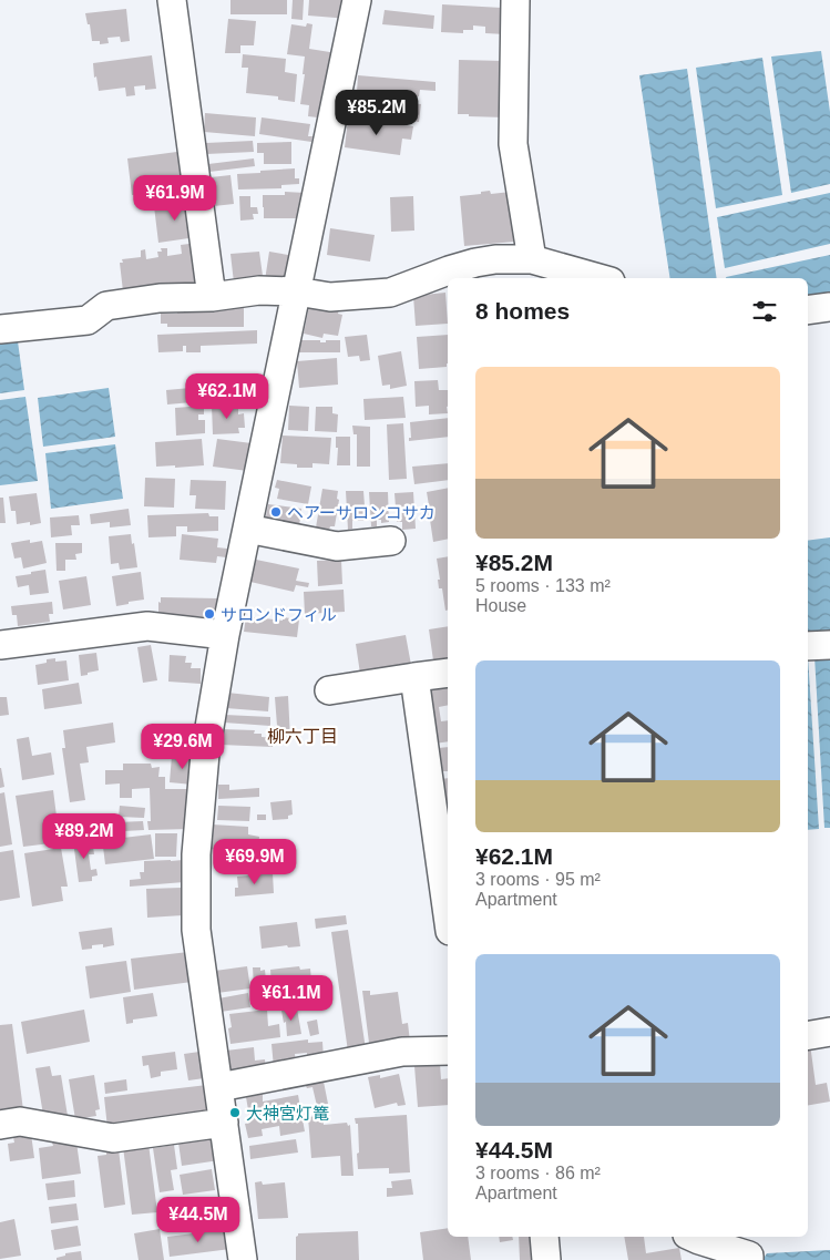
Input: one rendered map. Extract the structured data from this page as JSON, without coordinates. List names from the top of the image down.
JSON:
{
  "districts": ["柳六丁目"],
  "places": ["ヘアーサロンコサカ", "サロンドフィル", "大神宮灯篭"],
  "page": {
    "price": [
      "¥85.2M",
      "¥61.9M",
      "¥62.1M",
      "¥29.6M",
      "¥89.2M",
      "¥69.9M",
      "¥61.1M",
      "¥44.5M"
    ],
    "heading": "8 homes",
    "list": [
      {
        "name": "¥85.2M",
        "note": "5 rooms · 133 m² · House"
      },
      {
        "name": "¥62.1M",
        "note": "3 rooms · 95 m² · Apartment"
      },
      {
        "name": "¥44.5M",
        "note": "3 rooms · 86 m² · Apartment"
      }
    ]
  }
}
